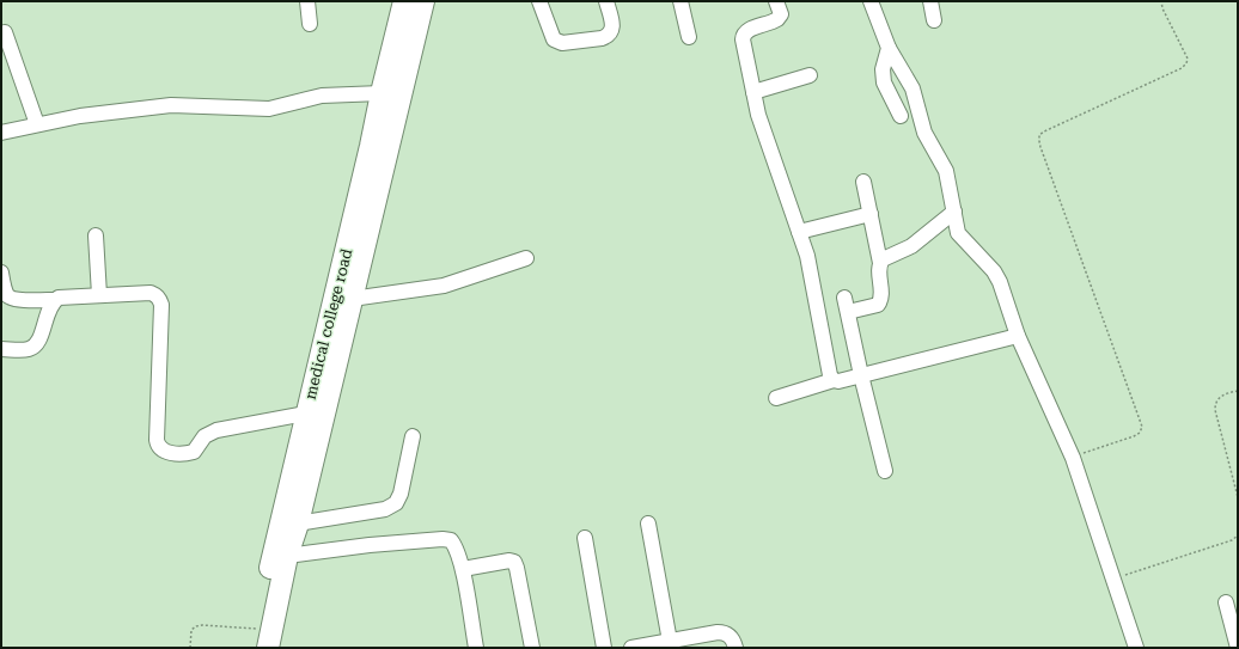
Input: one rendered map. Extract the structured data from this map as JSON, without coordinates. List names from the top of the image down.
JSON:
{
  "streets": {
    "highway": ["medical college road"]
  }
}
